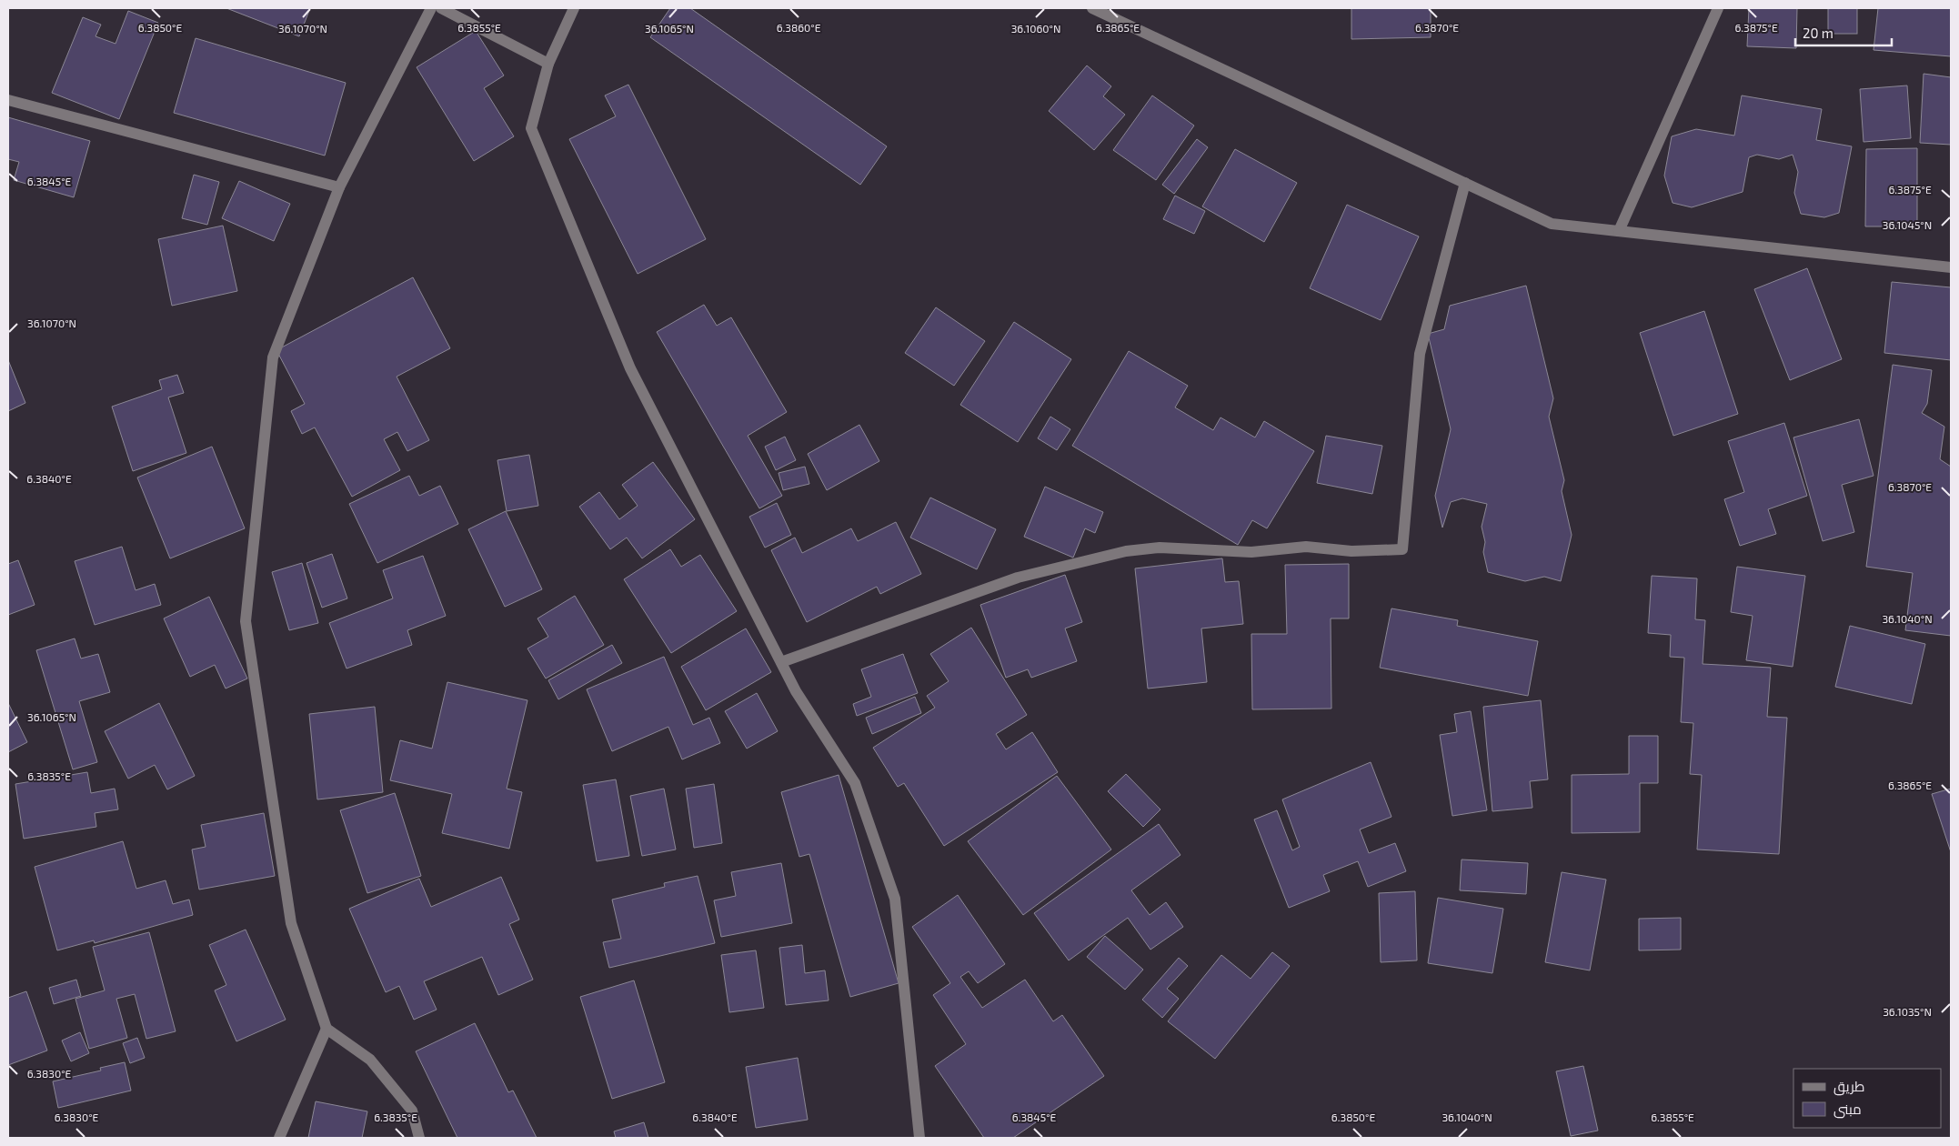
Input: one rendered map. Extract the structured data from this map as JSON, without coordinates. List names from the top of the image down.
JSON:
{
  "legend": ["طريق", "مبنى"],
  "scale_bar": "20 m",
  "coordinates": [
    "6.3850°E",
    "6.3855°E",
    "6.3860°E",
    "6.3865°E",
    "6.3870°E",
    "6.3875°E",
    "36.1070°N",
    "36.1065°N",
    "36.1060°N",
    "6.3845°E",
    "36.1045°N",
    "6.3840°E",
    "36.1040°N",
    "6.3835°E",
    "36.1035°N",
    "6.3830°E"
  ]
}
